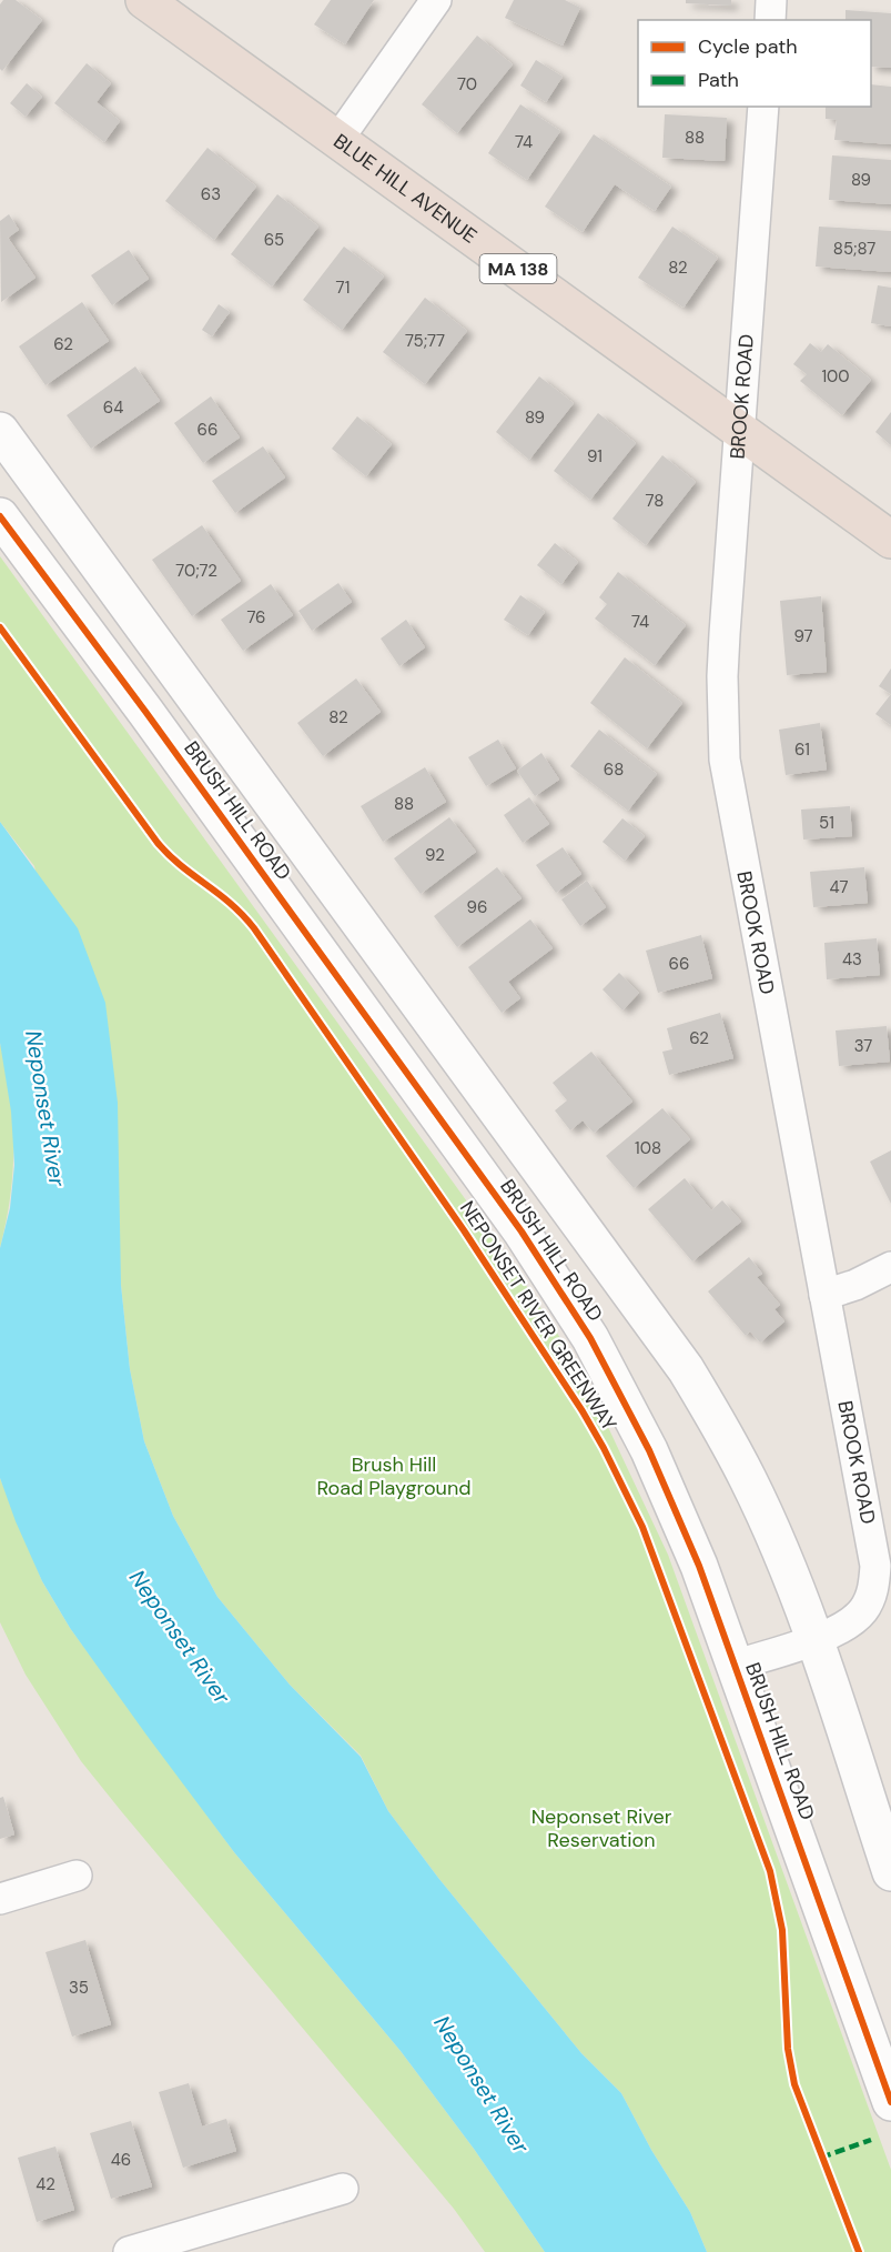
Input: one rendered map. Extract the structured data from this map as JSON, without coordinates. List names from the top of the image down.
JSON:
{
  "streets": {
    "highway": ["BLUE HILL AVENUE", "MA 138"],
    "main road": ["BRUSH HILL ROAD"],
    "street": ["BROOK ROAD"],
    "cycle path": ["NEPONSET RIVER GREENWAY"]
  },
  "crossings": [
    ["BLUE HILL AVENUE", "BROOK ROAD"],
    ["BROOK ROAD", "BRUSH HILL ROAD"]
  ],
  "water": ["Neponset River"],
  "parks": ["Brush Hill Road Playground", "Neponset River Reservation"],
  "house_numbers": [
    "70",
    "88",
    "74",
    "89",
    "63",
    "65",
    "85;87",
    "82",
    "71",
    "75;77",
    "62",
    "100",
    "64",
    "89",
    "66",
    "91",
    "78",
    "70;72",
    "76",
    "74",
    "97",
    "82",
    "61",
    "68",
    "88",
    "51",
    "92",
    "47",
    "96",
    "43",
    "66",
    "62",
    "37",
    "108",
    "35",
    "46",
    "42"
  ],
  "legend": ["Cycle path", "Path"]
}
